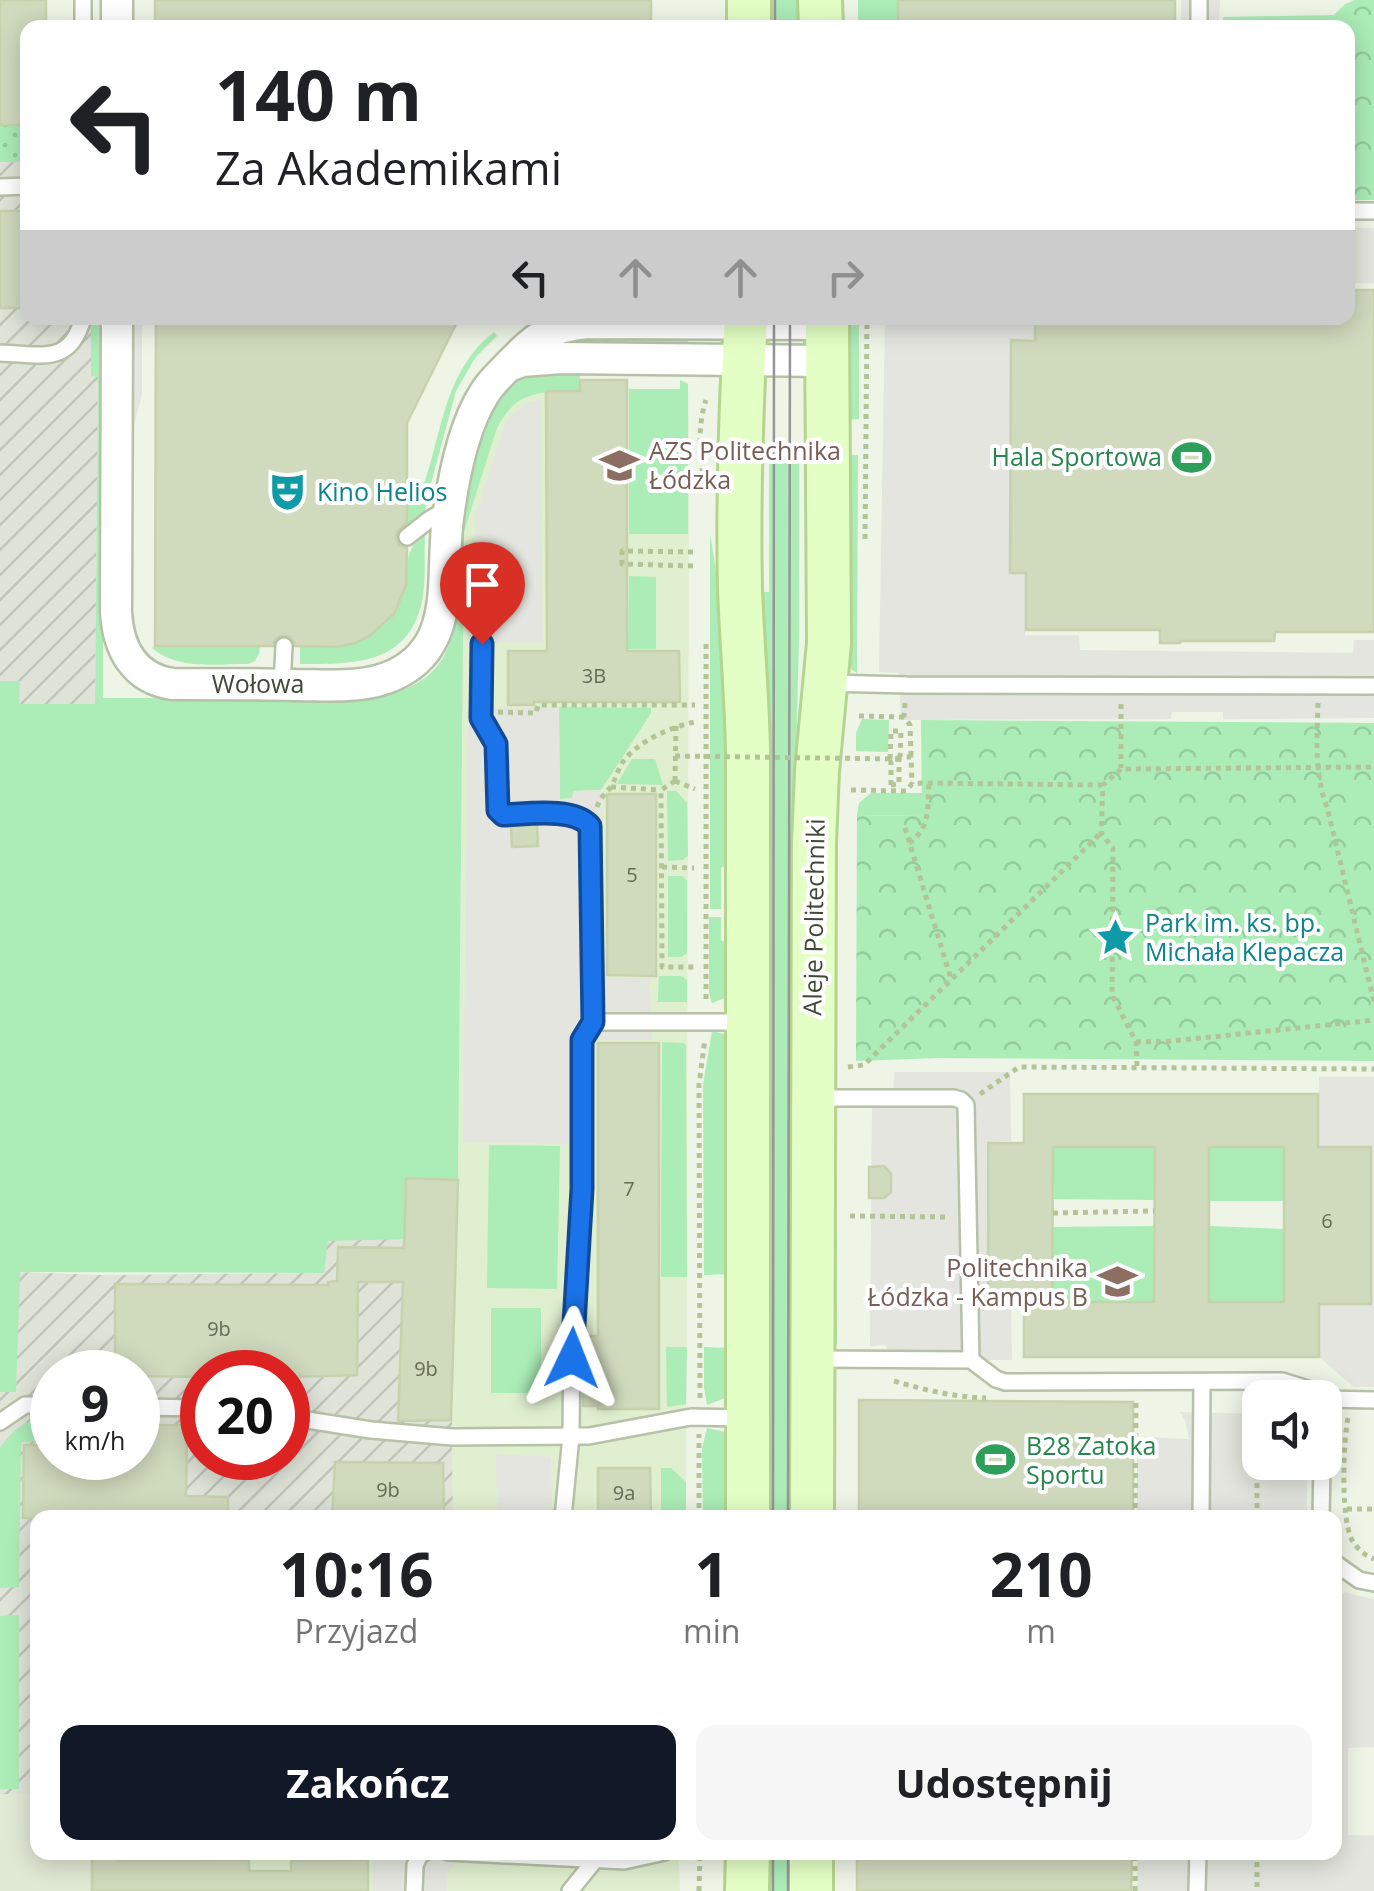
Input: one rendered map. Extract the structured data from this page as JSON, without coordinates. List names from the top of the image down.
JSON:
{
  "streets": {
    "main road": ["Aleje Politechniki"],
    "street": ["Wołowa"]
  },
  "crossings": [
    ["Wołowa", "Aleje Politechniki"]
  ],
  "places": {
    "sports": ["Hala Sportowa", "B28 Zatoka Sportu"],
    "school or university": ["AZS Politechnika Łódzka", "Politechnika Łódzka - Kampus B"],
    "theatre": ["Kino Helios"],
    "place": ["Park im. ks. bp. Michała Klepacza"]
  },
  "house_numbers": [
    "3B",
    "5",
    "7",
    "6",
    "9b",
    "9b",
    "9b",
    "9a"
  ],
  "page": {
    "turn": ["140 m", "Za Akademikami"],
    "speed": "9 km/h",
    "limit": "20",
    "eta": [
      "10:16",
      "Przyjazd",
      "1",
      "min",
      "210",
      "m"
    ],
    "buttons": ["Zakończ", "Udostępnij"]
  }
}
